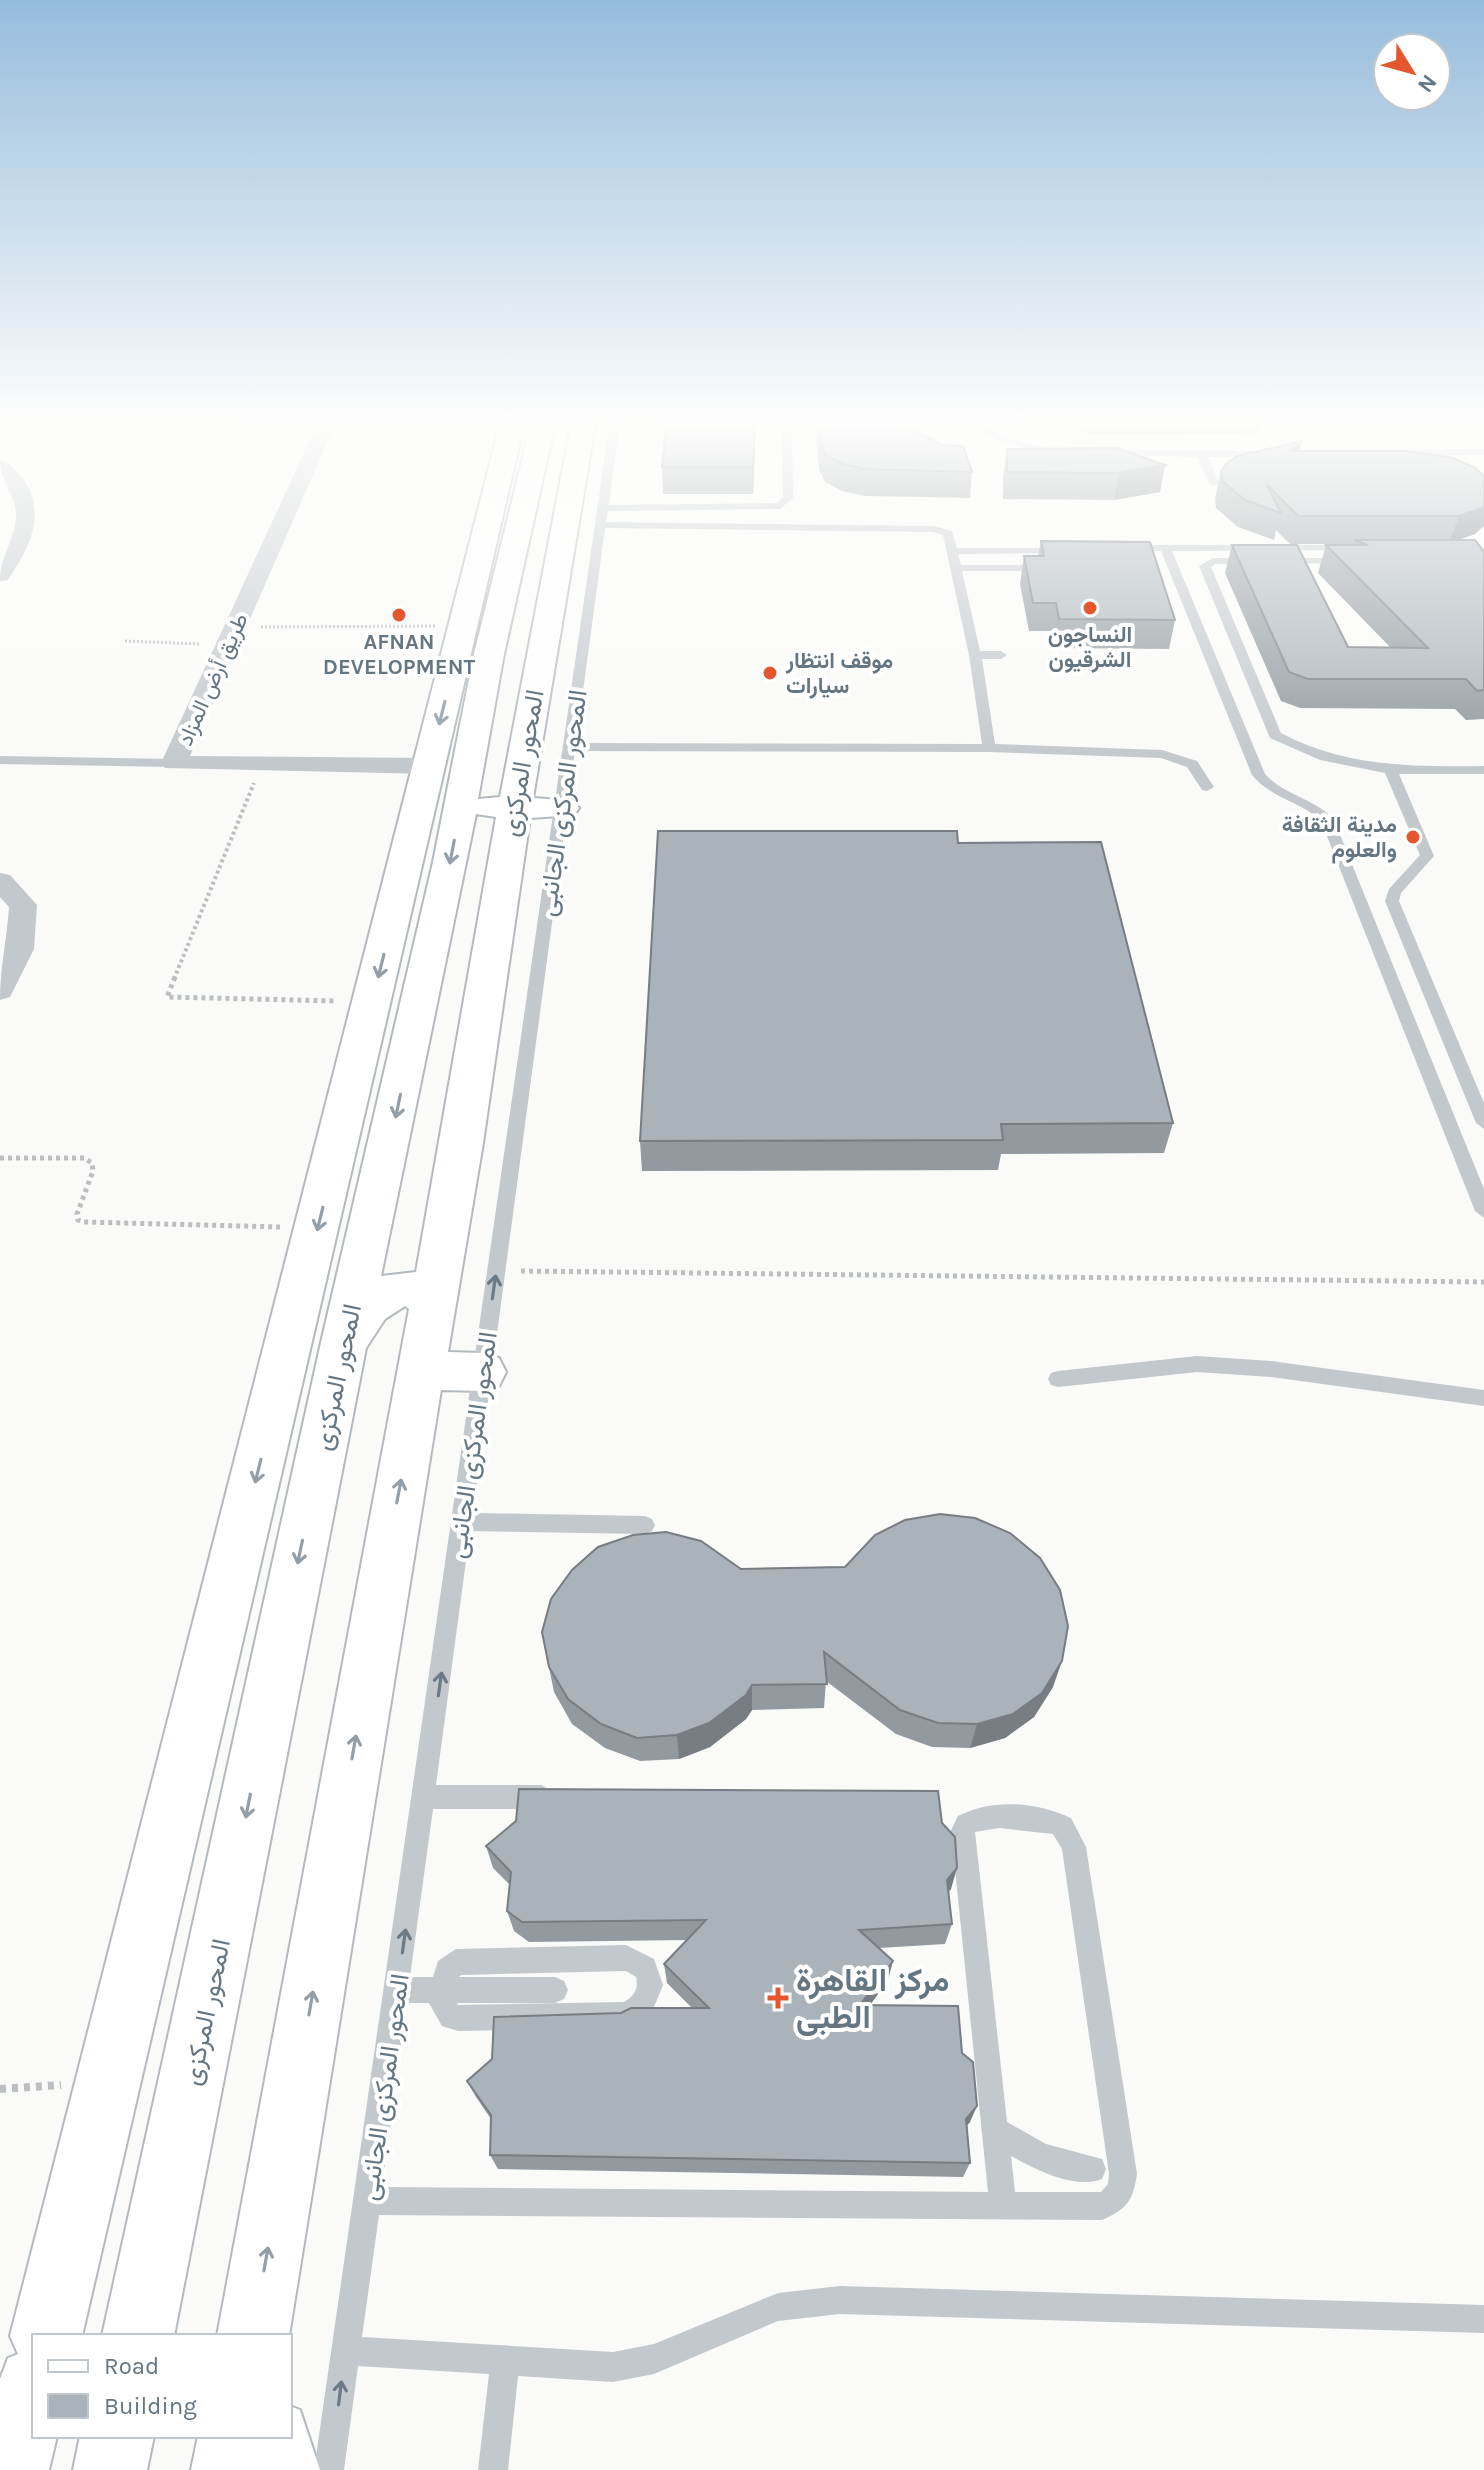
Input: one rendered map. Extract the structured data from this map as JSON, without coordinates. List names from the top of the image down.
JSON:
{
  "streets": {
    "main road": ["المحور المركزى"],
    "street": ["طريق أرض المزاد"],
    "lane": ["المحور المركزى الجانبى"]
  },
  "one_way": ["المحور المركزى الجانبى"],
  "places": {
    "other": [
      "النساجون الشرقيون",
      "AFNAN DEVELOPMENT",
      "موقف انتظار سيارات",
      "مدينة الثقافة والعلوم"
    ],
    "health": ["مركز القاهرة الطبى"]
  },
  "legend": ["Road", "Building"],
  "north": "bottom right"
}
